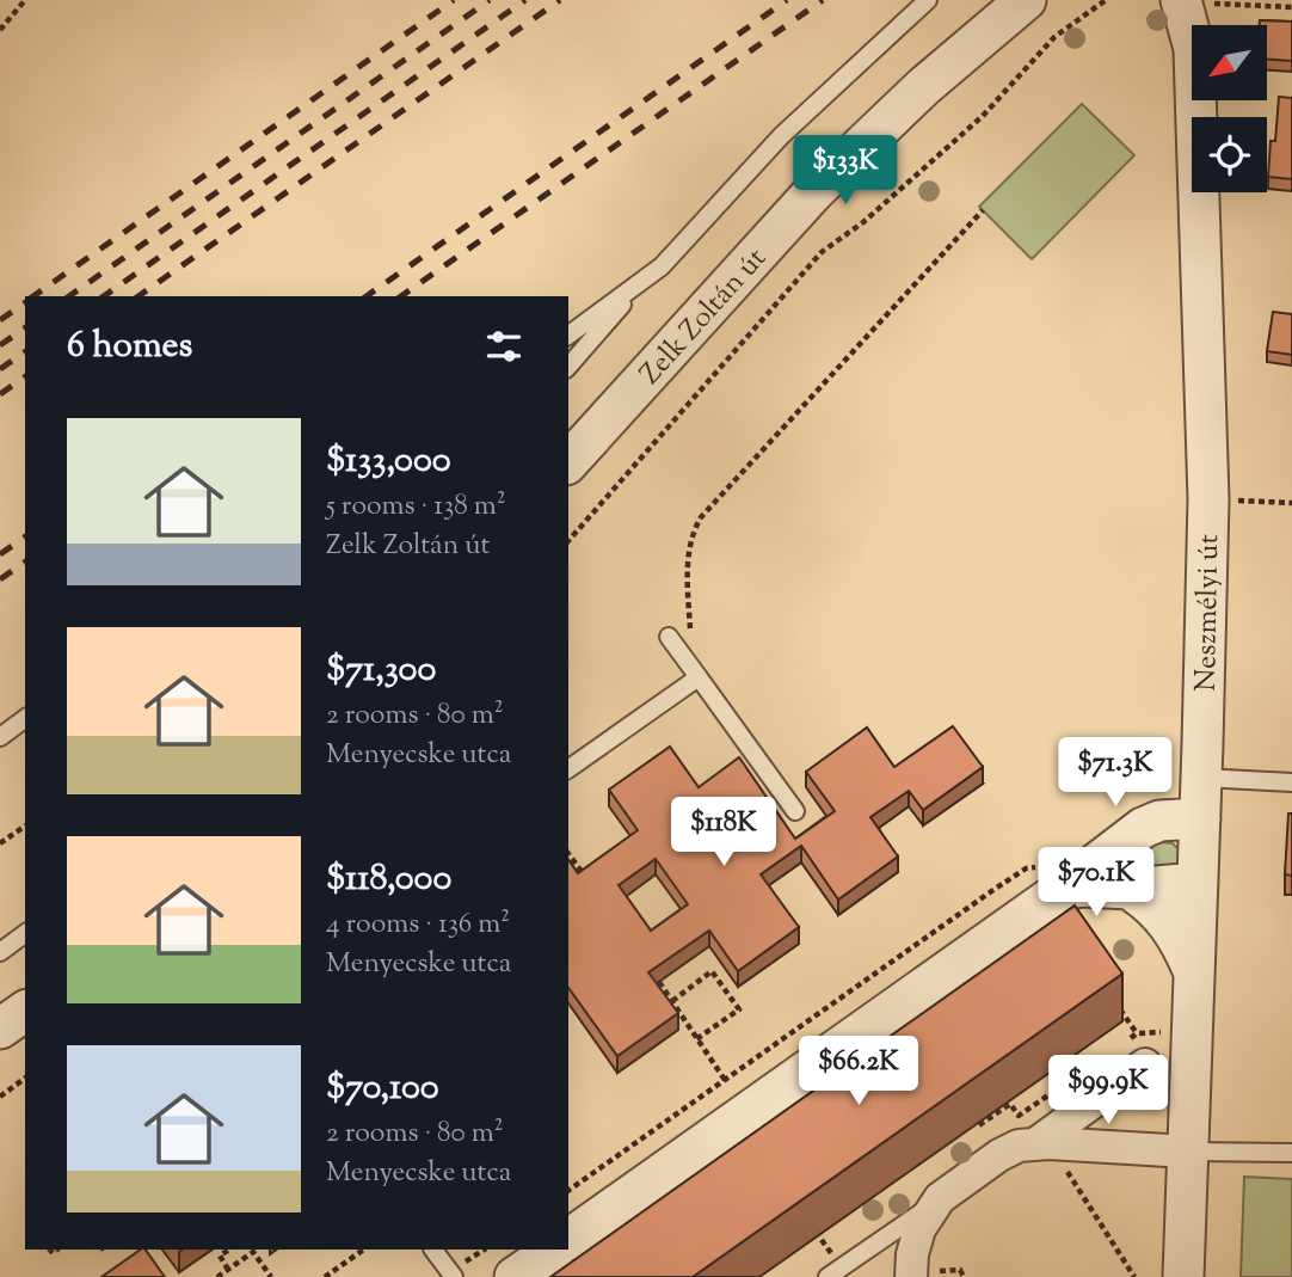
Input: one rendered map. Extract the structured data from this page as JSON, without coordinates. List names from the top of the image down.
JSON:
{
  "streets": {
    "street": ["Zelk Zoltán út", "Neszmélyi út"]
  },
  "north": "bottom left",
  "page": {
    "price": [
      "$133K",
      "$71.3K",
      "$118K",
      "$70.1K",
      "$66.2K",
      "$99.9K"
    ],
    "heading": "6 homes",
    "list": [
      {
        "name": "$133,000",
        "note": "5 rooms · 138 m² · Zelk Zoltán út"
      },
      {
        "name": "$71,300",
        "note": "2 rooms · 80 m² · Menyecske utca"
      },
      {
        "name": "$118,000",
        "note": "4 rooms · 136 m² · Menyecske utca"
      },
      {
        "name": "$70,100",
        "note": "2 rooms · 80 m² · Menyecske utca"
      }
    ]
  }
}
